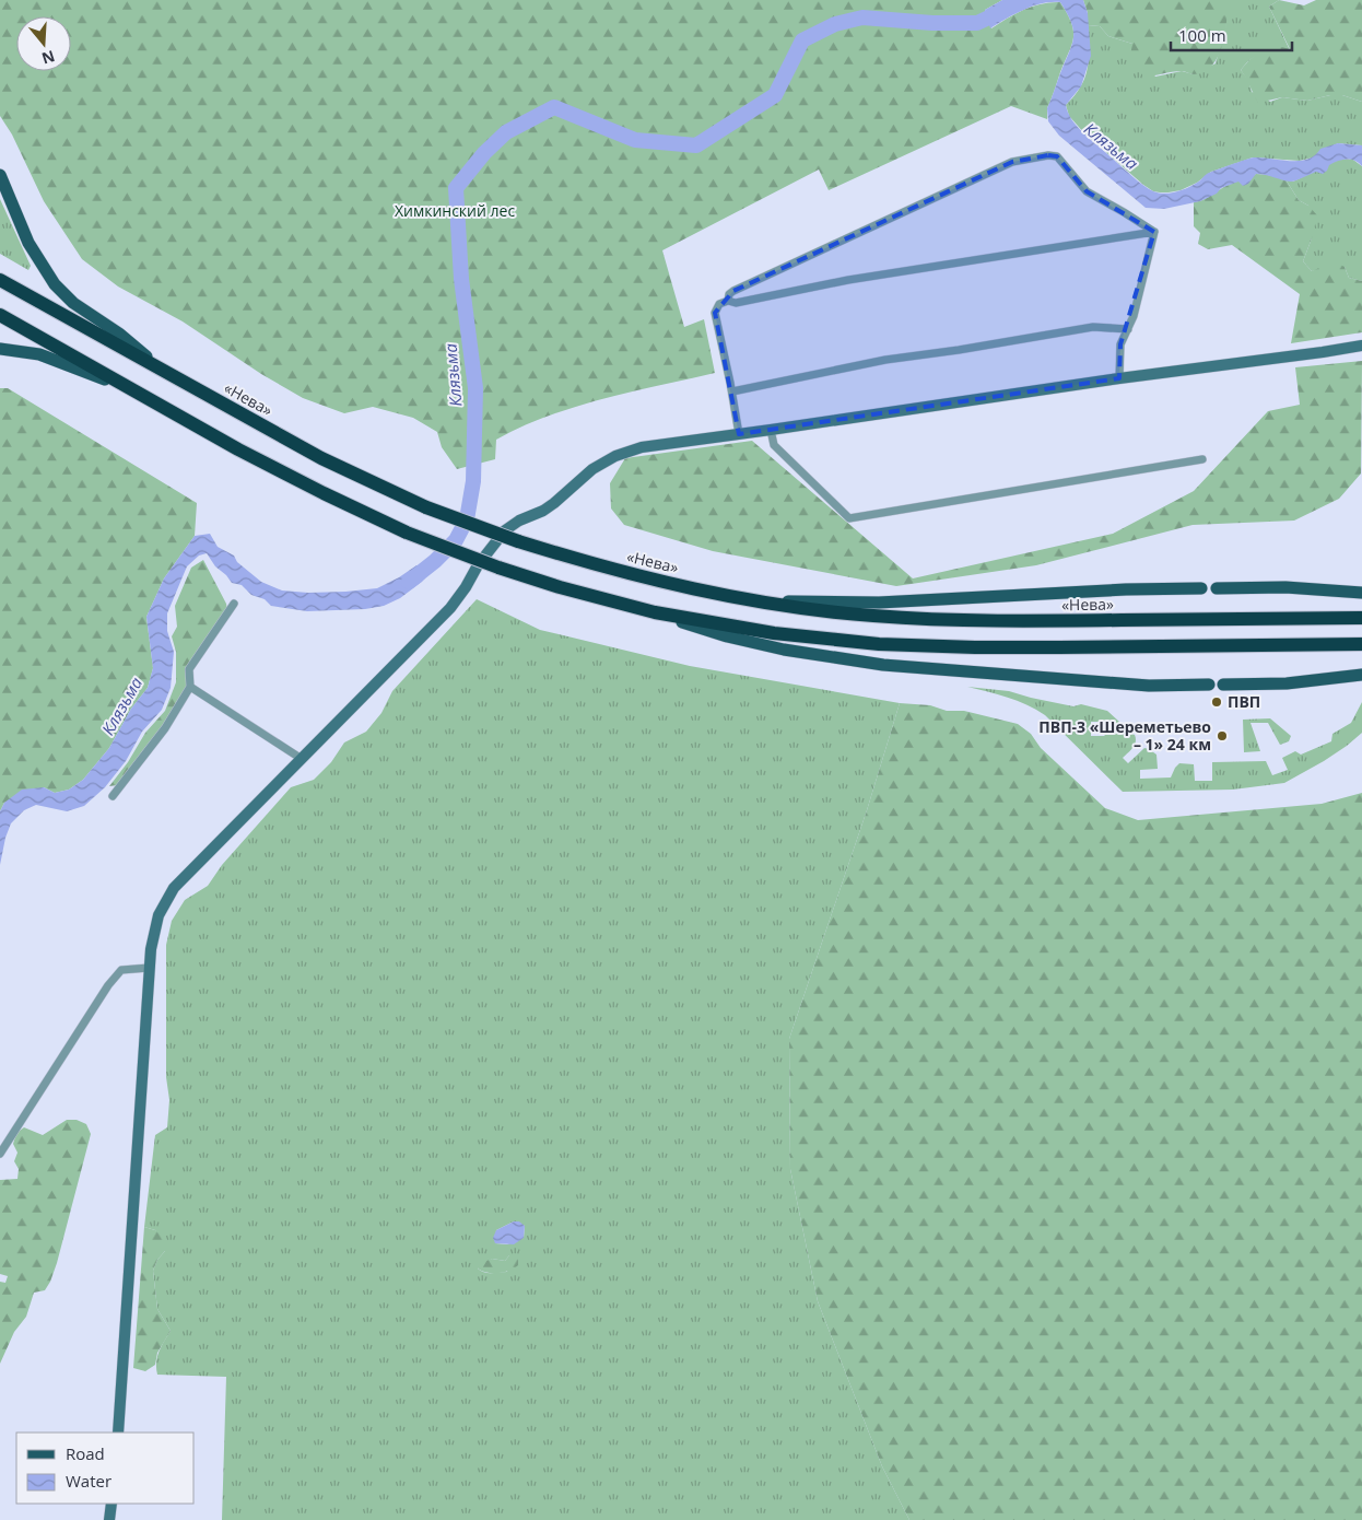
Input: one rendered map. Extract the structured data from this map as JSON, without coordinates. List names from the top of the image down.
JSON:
{
  "streets": {
    "highway": ["«Нева»"]
  },
  "water": ["Клязьма"],
  "parks": ["Химкинский лес"],
  "places": ["ПВП", "ПВП-3 «Шереметьево – 1» 24 км"],
  "legend": ["Road", "Water"],
  "scale_bar": "100 m",
  "north": "bottom"
}
